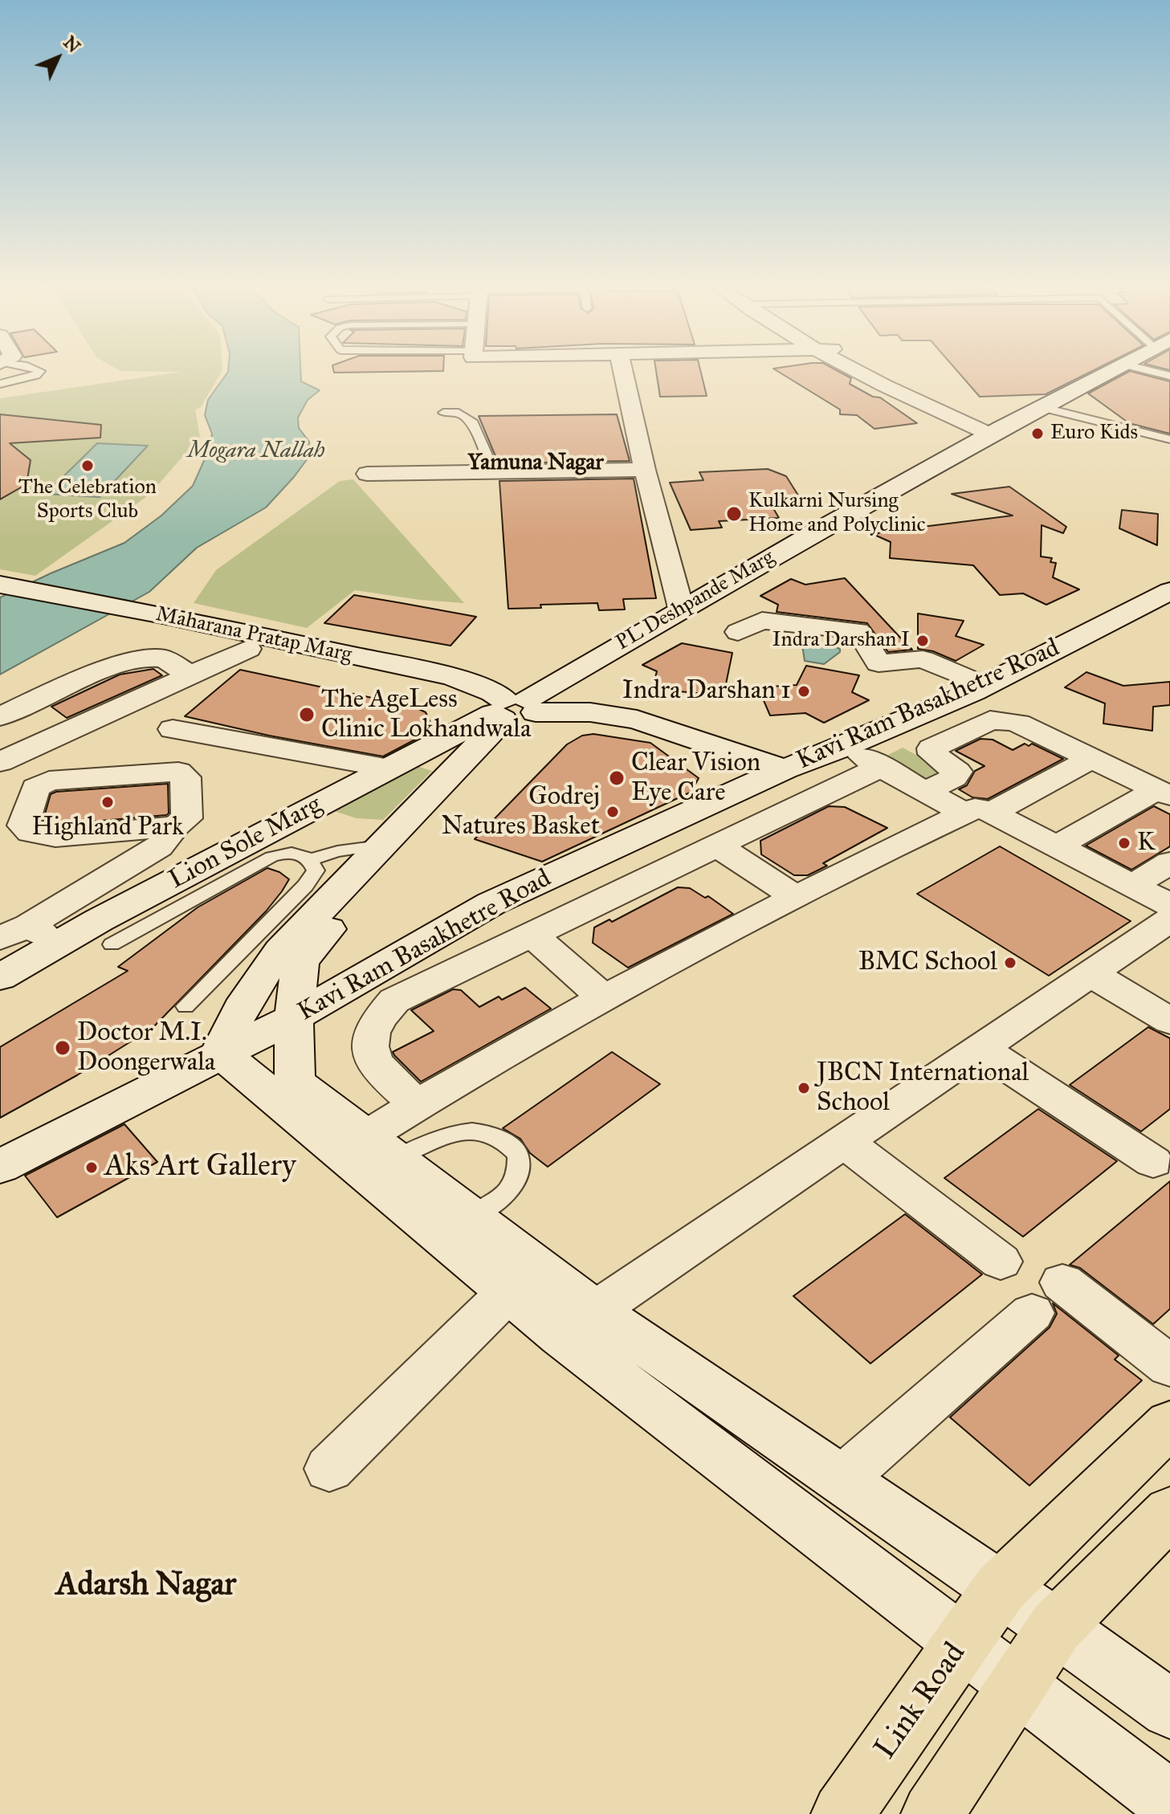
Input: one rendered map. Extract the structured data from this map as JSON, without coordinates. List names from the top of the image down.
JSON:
{
  "streets": {
    "main road": [
      "PL Deshpande Marg",
      "Maharana Pratap Marg",
      "Kavi Ram Basakhetre Road",
      "Lion Sole Marg",
      "Link Road"
    ]
  },
  "crossings": [
    ["PL Deshpande Marg", "Maharana Pratap Marg"],
    ["PL Deshpande Marg", "Lion Sole Marg"],
    ["Maharana Pratap Marg", "Lion Sole Marg"]
  ],
  "districts": ["Yamuna Nagar", "Adarsh Nagar"],
  "water": ["Mogara Nallah"],
  "places": [
    "Euro Kids",
    "The Celebration Sports Club",
    "Kulkarni Nursing Home and Polyclinic",
    "Indra Darshan I",
    "Indra Darshan 1",
    "The AgeLess Clinic Lokhandwala",
    "Clear Vision Eye Care",
    "Highland Park",
    "Godrej Natures Basket",
    "K",
    "BMC School",
    "Doctor M.I. Doongerwala",
    "JBCN International School",
    "Aks Art Gallery"
  ],
  "north": "top right"
}
